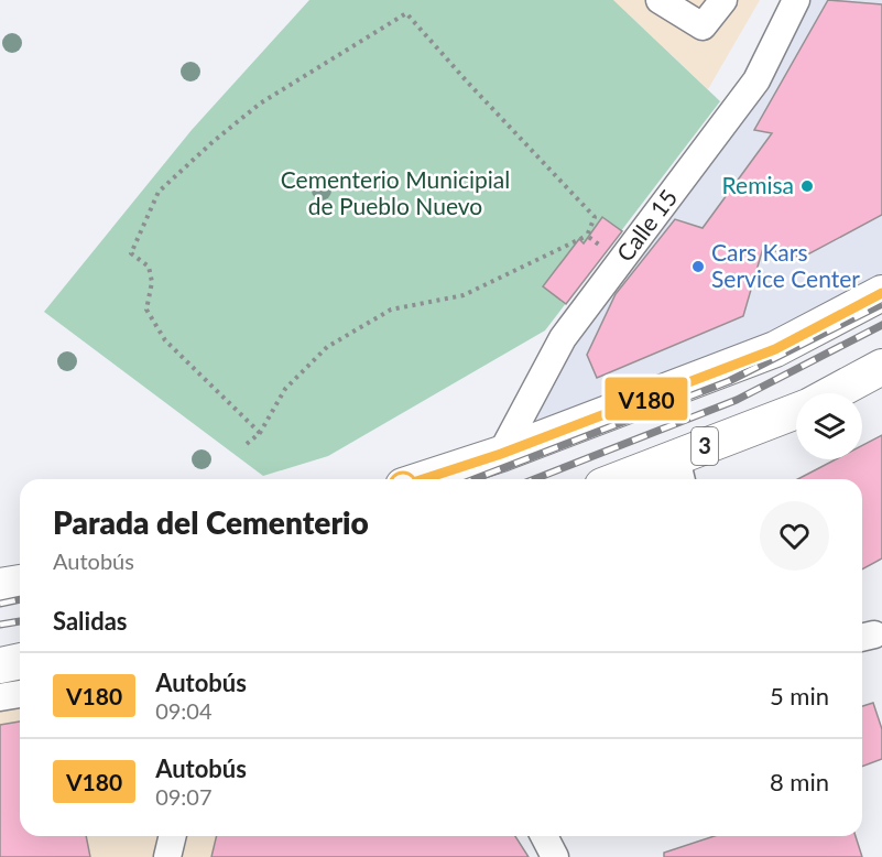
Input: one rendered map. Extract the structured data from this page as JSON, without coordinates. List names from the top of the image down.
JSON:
{
  "streets": {
    "main road": ["3"],
    "street": ["Calle 15"]
  },
  "parks": ["Cementerio Municipial de Pueblo Nuevo"],
  "places": ["Remisa", "Cars Kars Service Center"],
  "lines": ["bus line V180"],
  "page": {
    "on_map": "V180",
    "heading": [
      ["Parada del Cementerio", "Autobús"],
      "Salidas"
    ],
    "list": [
      {
        "mark": "V180",
        "name": "Autobús",
        "note": "09:04",
        "value": "5 min"
      },
      {
        "mark": "V180",
        "name": "Autobús",
        "note": "09:07",
        "value": "8 min"
      }
    ]
  }
}
